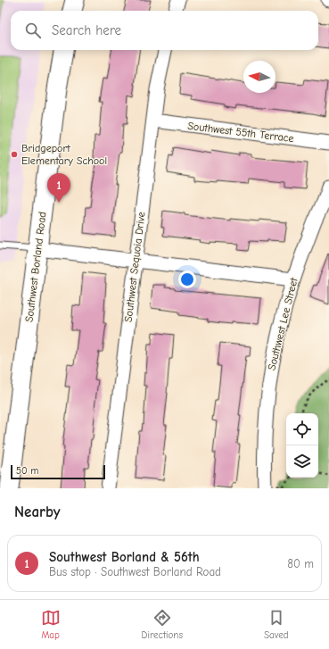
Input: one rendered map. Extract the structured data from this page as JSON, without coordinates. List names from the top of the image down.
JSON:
{
  "streets": {
    "main road": ["Southwest Borland Road"],
    "street": ["Southwest 55th Terrace", "Southwest Sequoia Drive", "Southwest Lee Street"]
  },
  "crossings": [
    ["Southwest 55th Terrace", "Southwest Sequoia Drive"]
  ],
  "places": ["Bridgeport Elementary School"],
  "scale_bar": "50 m",
  "north": "left",
  "page": {
    "search": "Search here",
    "pins": "1",
    "scale": "50 m",
    "heading": "Nearby",
    "list": [
      {
        "mark": "1",
        "name": "Southwest Borland & 56th",
        "note": "Bus stop · Southwest Borland Road",
        "value": "80 m"
      }
    ],
    "nav": ["Map", "Directions", "Saved"]
  }
}
